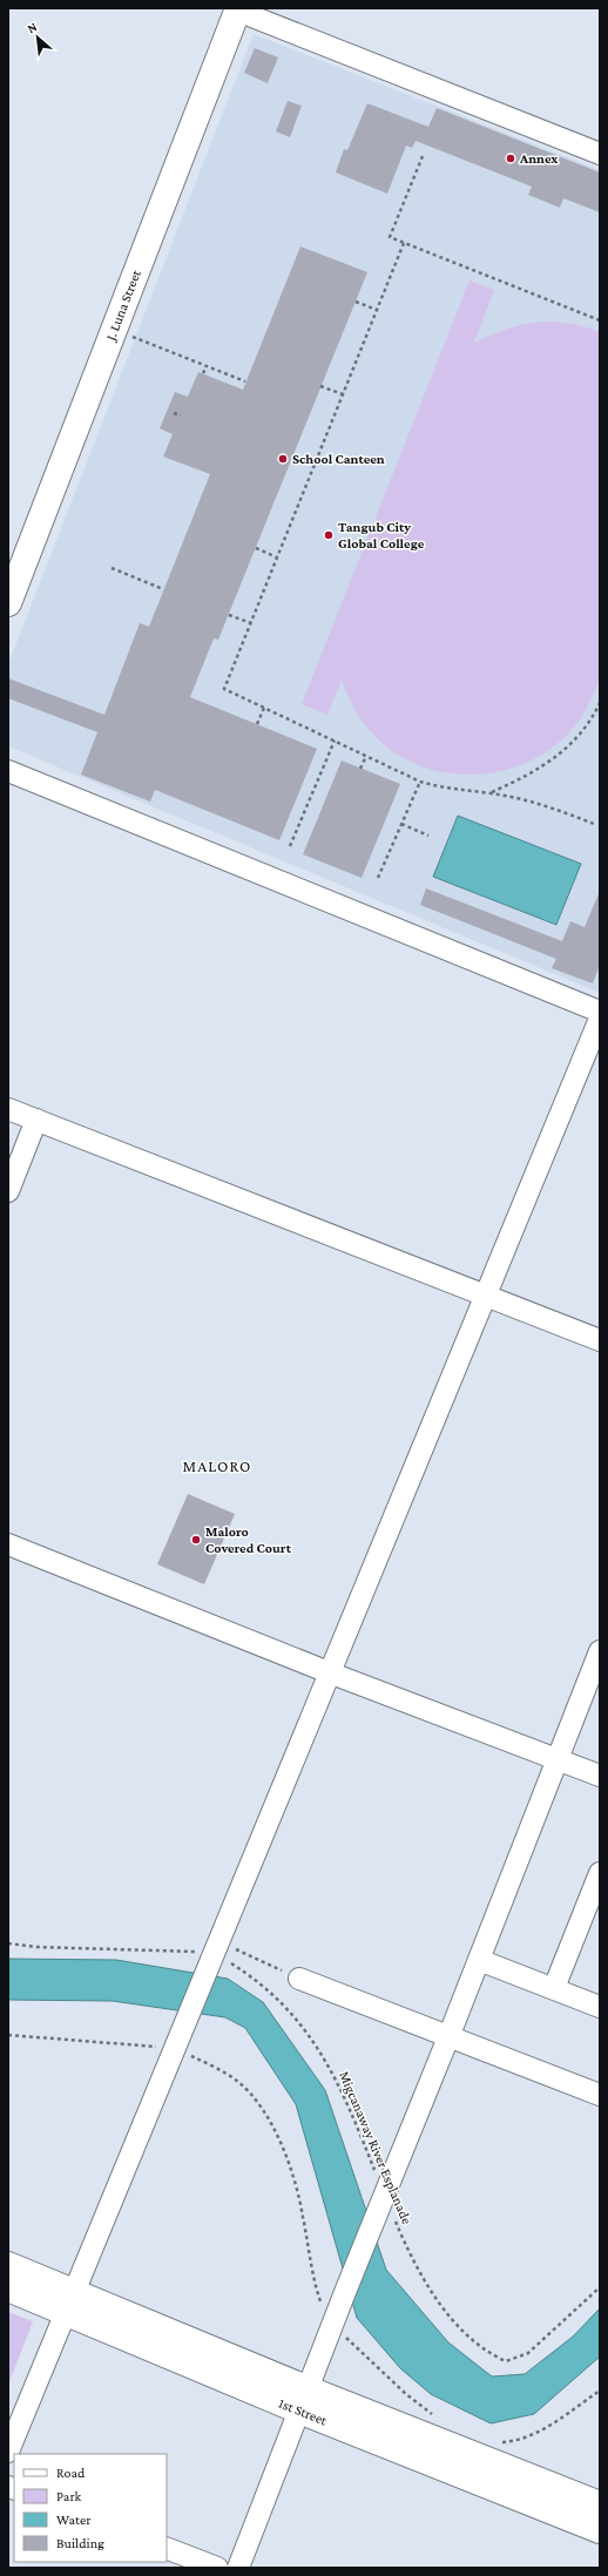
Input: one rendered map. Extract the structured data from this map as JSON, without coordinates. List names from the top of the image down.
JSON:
{
  "streets": {
    "main road": ["J. Luna Street", "1st Street"],
    "path": ["Migcanaway River Esplanade"]
  },
  "districts": ["MALORO"],
  "places": [
    "Annex",
    "School Canteen",
    "Tangub City Global College",
    "Maloro Covered Court"
  ],
  "legend": [
    "Road",
    "Park",
    "Water",
    "Building"
  ],
  "north": "top left"
}
